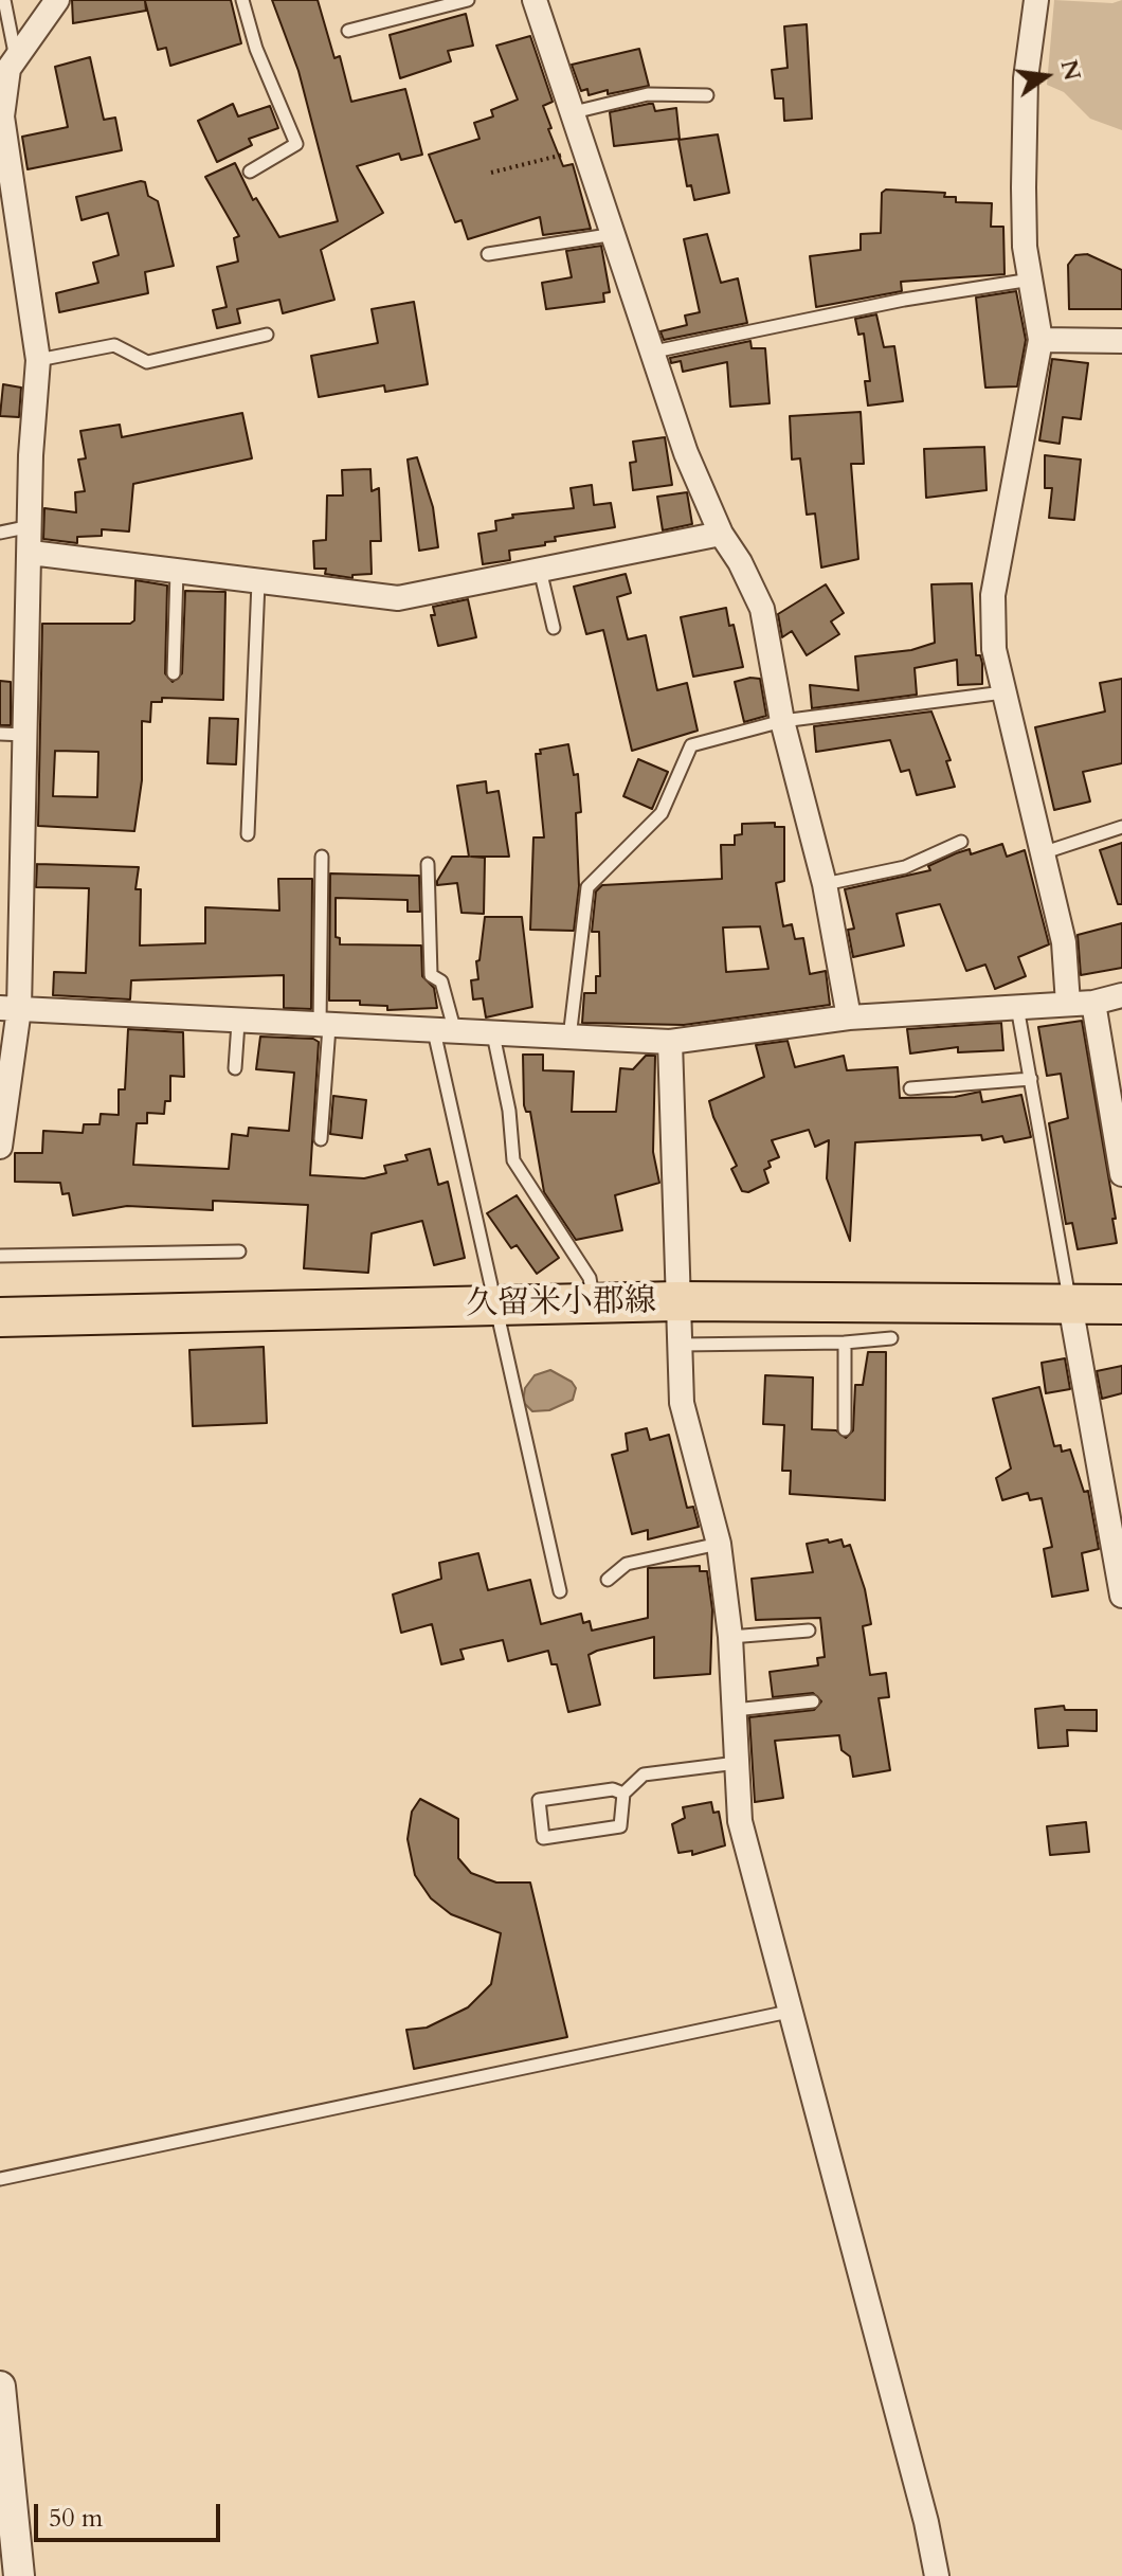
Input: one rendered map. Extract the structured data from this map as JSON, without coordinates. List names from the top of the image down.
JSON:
{
  "streets": {
    "main road": ["久留米小郡線"]
  },
  "scale_bar": "50 m",
  "north": "right"
}
